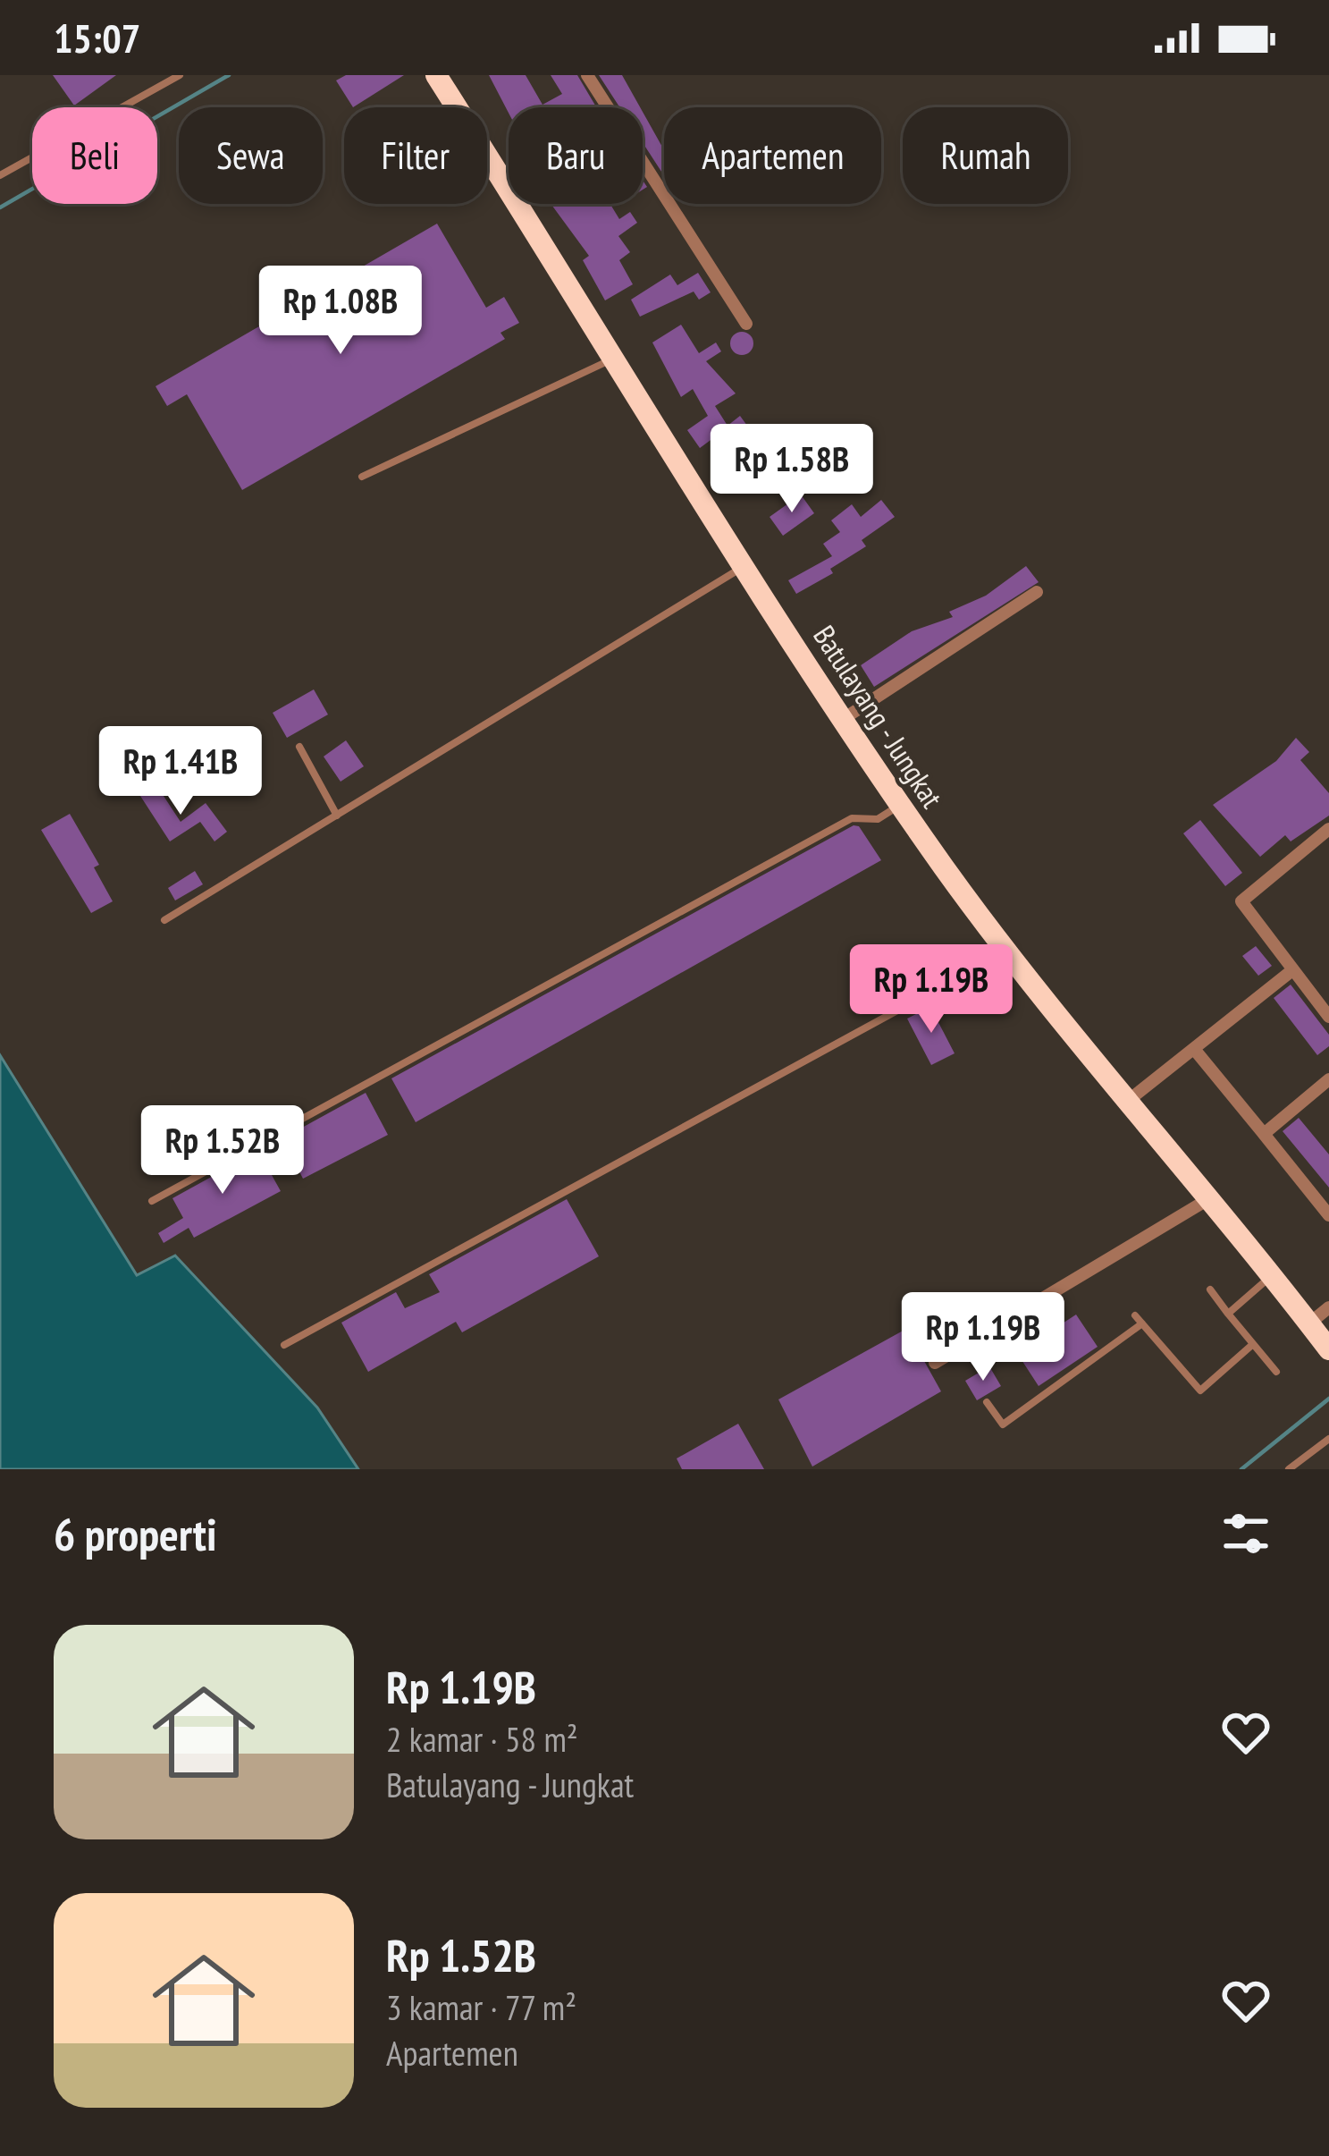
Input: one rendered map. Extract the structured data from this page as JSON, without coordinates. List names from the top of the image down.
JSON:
{
  "streets": {
    "highway": ["Batulayang - Jungkat"]
  },
  "page": {
    "status": "15:07",
    "chip": [
      "Beli",
      "Sewa",
      "Filter",
      "Baru",
      "Apartemen",
      "Rumah"
    ],
    "price": [
      "Rp 1.08B",
      "Rp 1.58B",
      "Rp 1.41B",
      "Rp 1.19B",
      "Rp 1.52B",
      "Rp 1.19B"
    ],
    "heading": "6 properti",
    "list": [
      {
        "name": "Rp 1.19B",
        "note": "2 kamar · 58 m² · Batulayang - Jungkat"
      },
      {
        "name": "Rp 1.52B",
        "note": "3 kamar · 77 m² · Apartemen"
      }
    ]
  }
}
